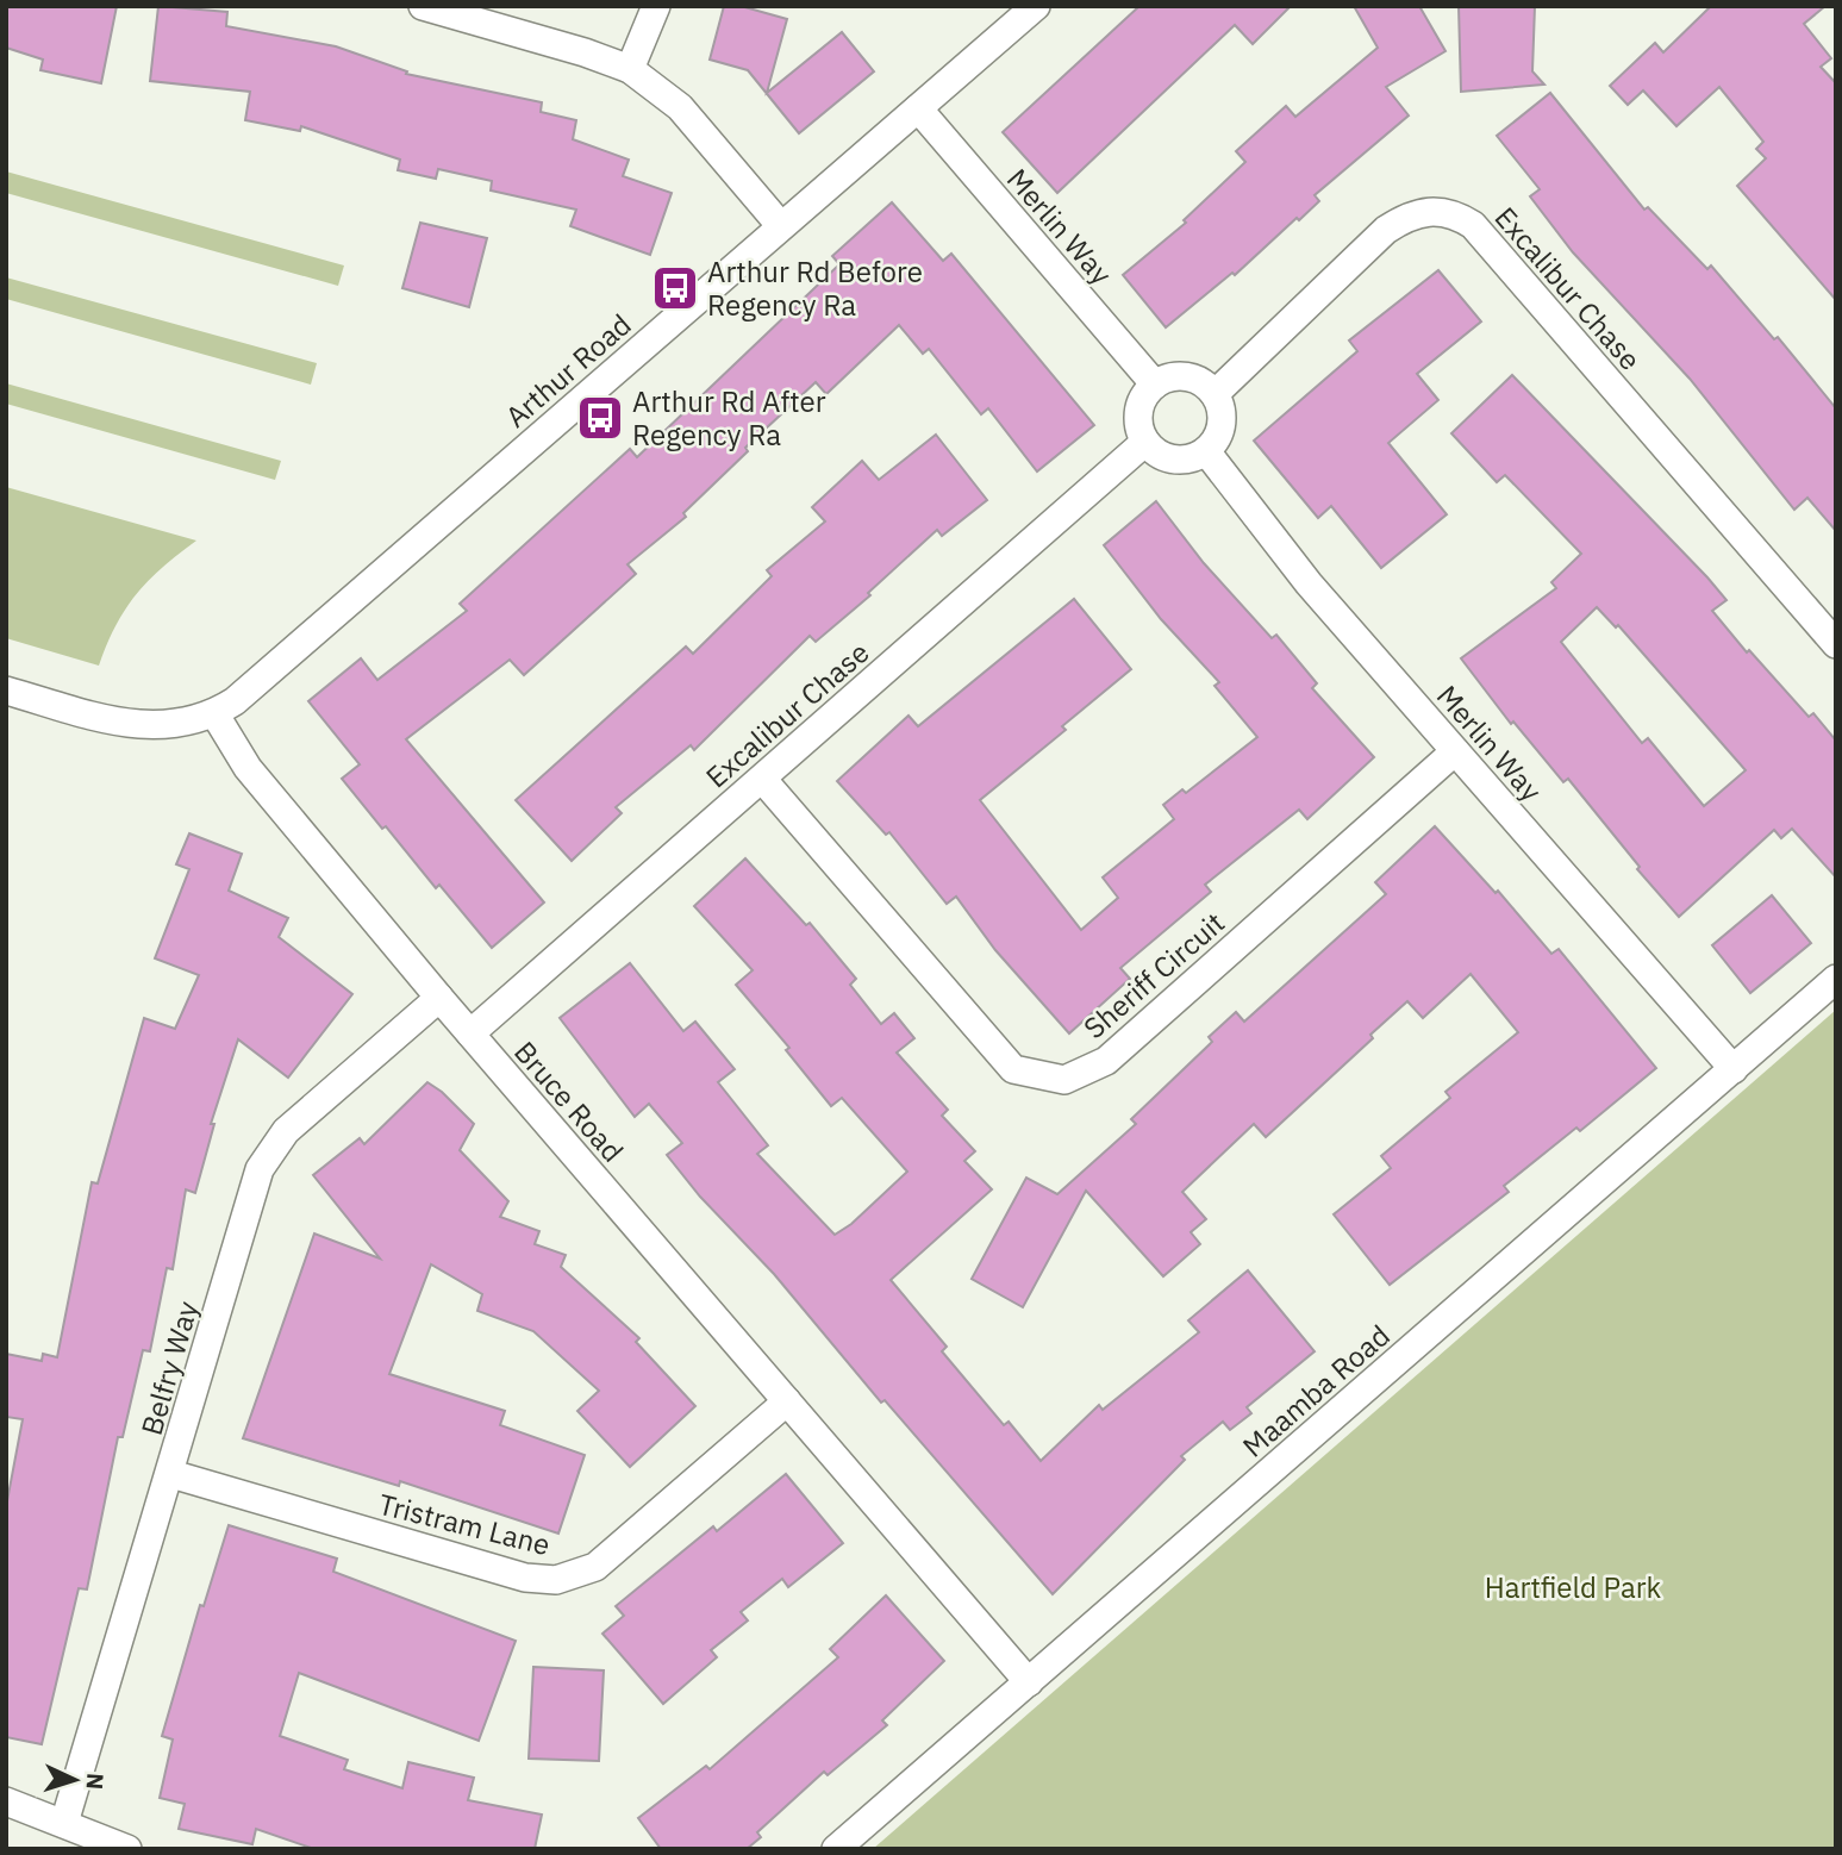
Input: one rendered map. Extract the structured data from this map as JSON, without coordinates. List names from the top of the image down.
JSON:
{
  "streets": {
    "street": [
      "Merlin Way",
      "Excalibur Chase",
      "Arthur Road",
      "Sheriff Circuit",
      "Bruce Road",
      "Belfry Way",
      "Maamba Road",
      "Tristram Lane"
    ]
  },
  "crossings": [
    ["Merlin Way", "Excalibur Chase"],
    ["Merlin Way", "Arthur Road"],
    ["Merlin Way", "Sheriff Circuit"],
    ["Merlin Way", "Maamba Road"],
    ["Excalibur Chase", "Sheriff Circuit"],
    ["Excalibur Chase", "Bruce Road"],
    ["Arthur Road", "Bruce Road"],
    ["Bruce Road", "Belfry Way"],
    ["Bruce Road", "Maamba Road"],
    ["Bruce Road", "Tristram Lane"],
    ["Belfry Way", "Tristram Lane"]
  ],
  "parks": ["Hartfield Park"],
  "places": {
    "bus stop": ["Arthur Rd Before Regency Ra", "Arthur Rd After Regency Ra"]
  },
  "north": "right"
}
